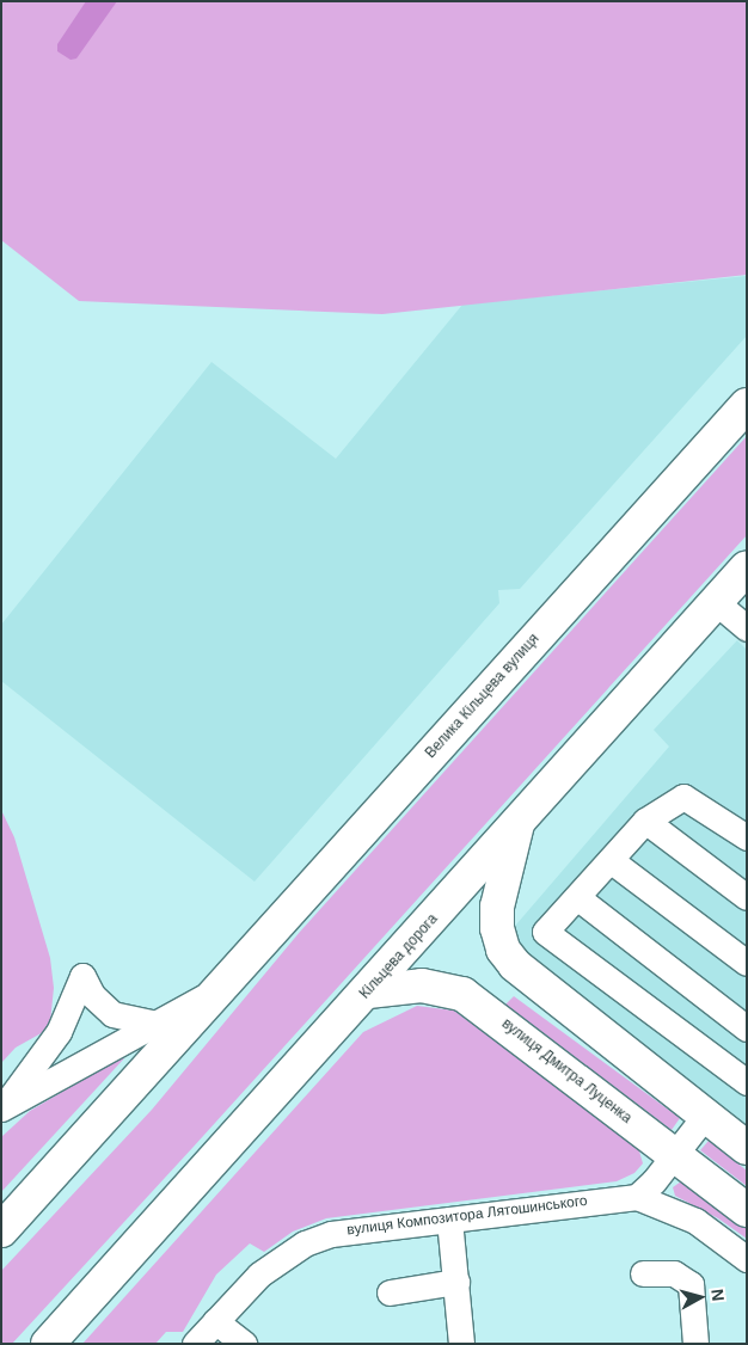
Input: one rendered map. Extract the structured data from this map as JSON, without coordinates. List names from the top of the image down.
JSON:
{
  "streets": {
    "main road": ["Велика Кільцева вулиця", "Кільцева дорога", "вулиця Дмитра Луценка"],
    "street": ["вулиця Композитора Лятошинського"]
  },
  "crossings": [
    ["Кільцева дорога", "вулиця Дмитра Луценка"]
  ],
  "north": "right"
}
